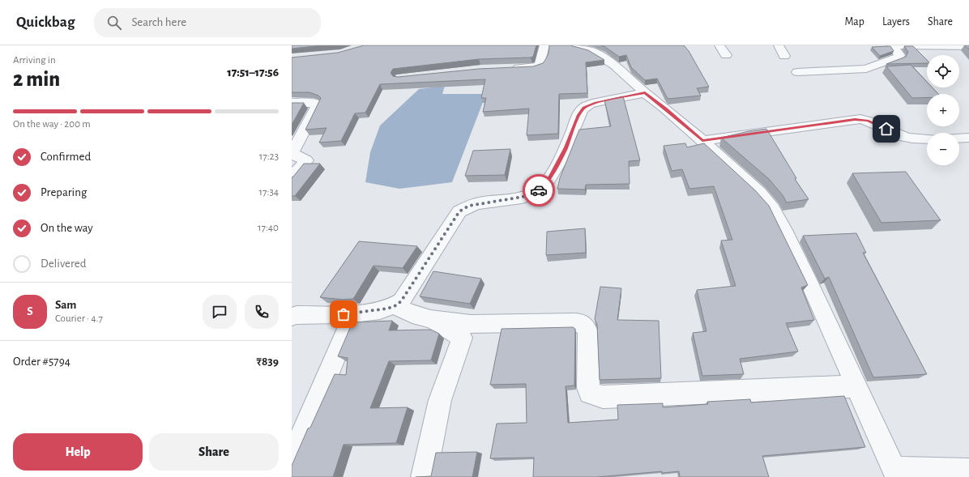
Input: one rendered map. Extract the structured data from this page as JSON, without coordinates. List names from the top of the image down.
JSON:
{
  "page": {
    "header": "Quickbag",
    "search": "Search here",
    "nav": ["Map", "Layers", "Share"],
    "heading": ["2 min", "Arriving in", "17:51–17:56"],
    "panel": [
      "Sam",
      "Courier · 4.7",
      "Order #5794",
      "₹839"
    ],
    "map_buttons": ["+", "−"],
    "bar": "On the way · 200 m",
    "list": [
      ["Confirmed", "17:23"],
      ["Preparing", "17:34"],
      ["On the way", "17:40"],
      "Delivered"
    ],
    "round": "S",
    "buttons": ["Help", "Share"]
  }
}
